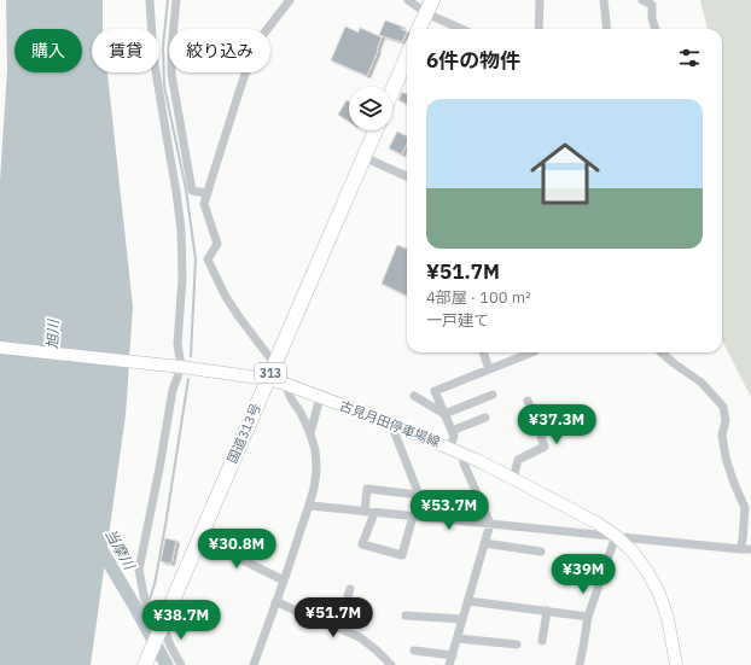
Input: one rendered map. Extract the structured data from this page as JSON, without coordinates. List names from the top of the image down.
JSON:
{
  "streets": {
    "highway": ["313", "国道313号"],
    "main road": ["古見月田停車場線"]
  },
  "crossings": [
    ["古見月田停車場線", "国道313号"]
  ],
  "water": ["旭川", "当摩川"],
  "page": {
    "chip": ["購入", "賃貸", "絞り込み"],
    "heading": "6件の物件",
    "list": [
      {
        "name": "¥51.7M",
        "note": "4部屋 · 100 m² · 一戸建て"
      }
    ],
    "price": [
      "¥37.3M",
      "¥53.7M",
      "¥30.8M",
      "¥39M",
      "¥51.7M",
      "¥38.7M"
    ]
  }
}
